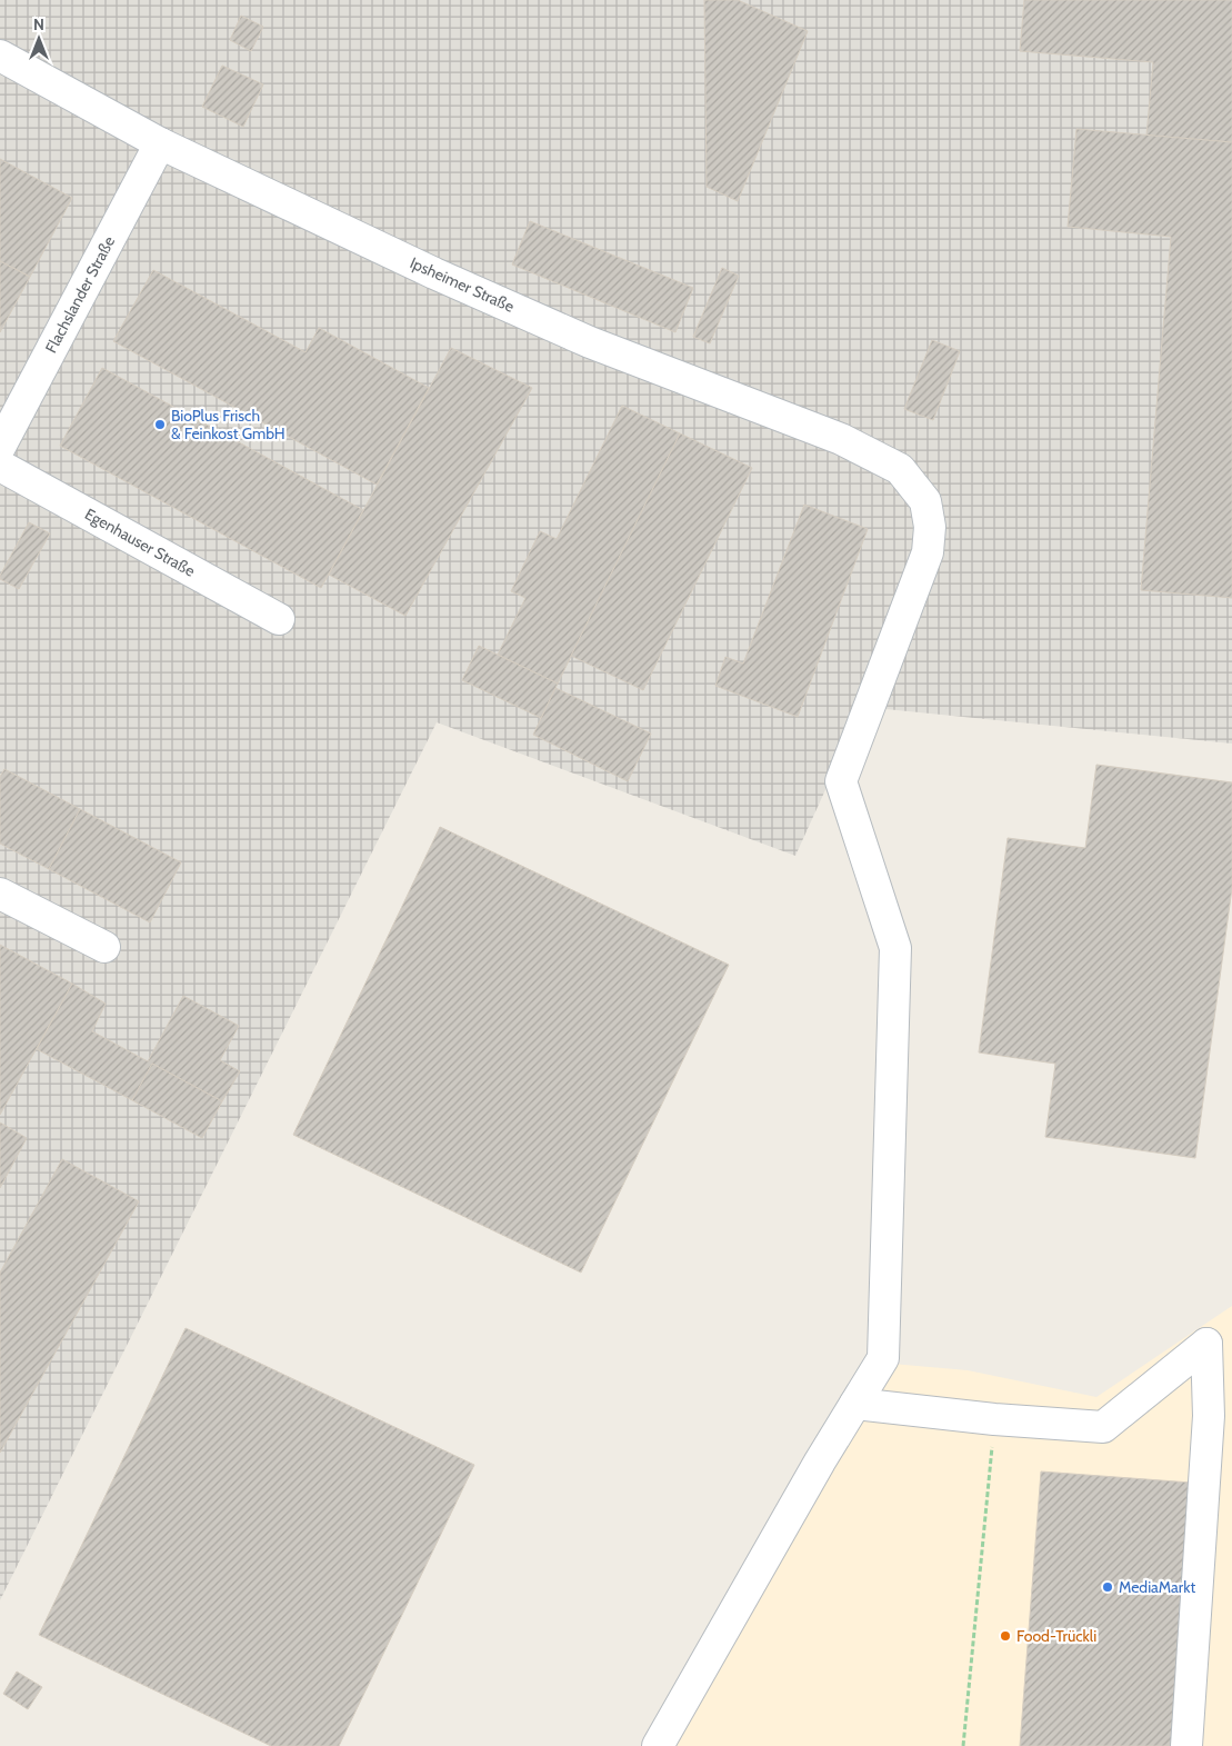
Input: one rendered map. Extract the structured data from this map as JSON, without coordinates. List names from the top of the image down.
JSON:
{
  "streets": {
    "street": ["Ipsheimer Straße", "Flachslander Straße", "Egenhauser Straße"]
  },
  "crossings": [
    ["Ipsheimer Straße", "Flachslander Straße"]
  ],
  "places": ["BioPlus Frisch & Feinkost GmbH", "MediaMarkt", "Food-Trückli"],
  "north": "top"
}
